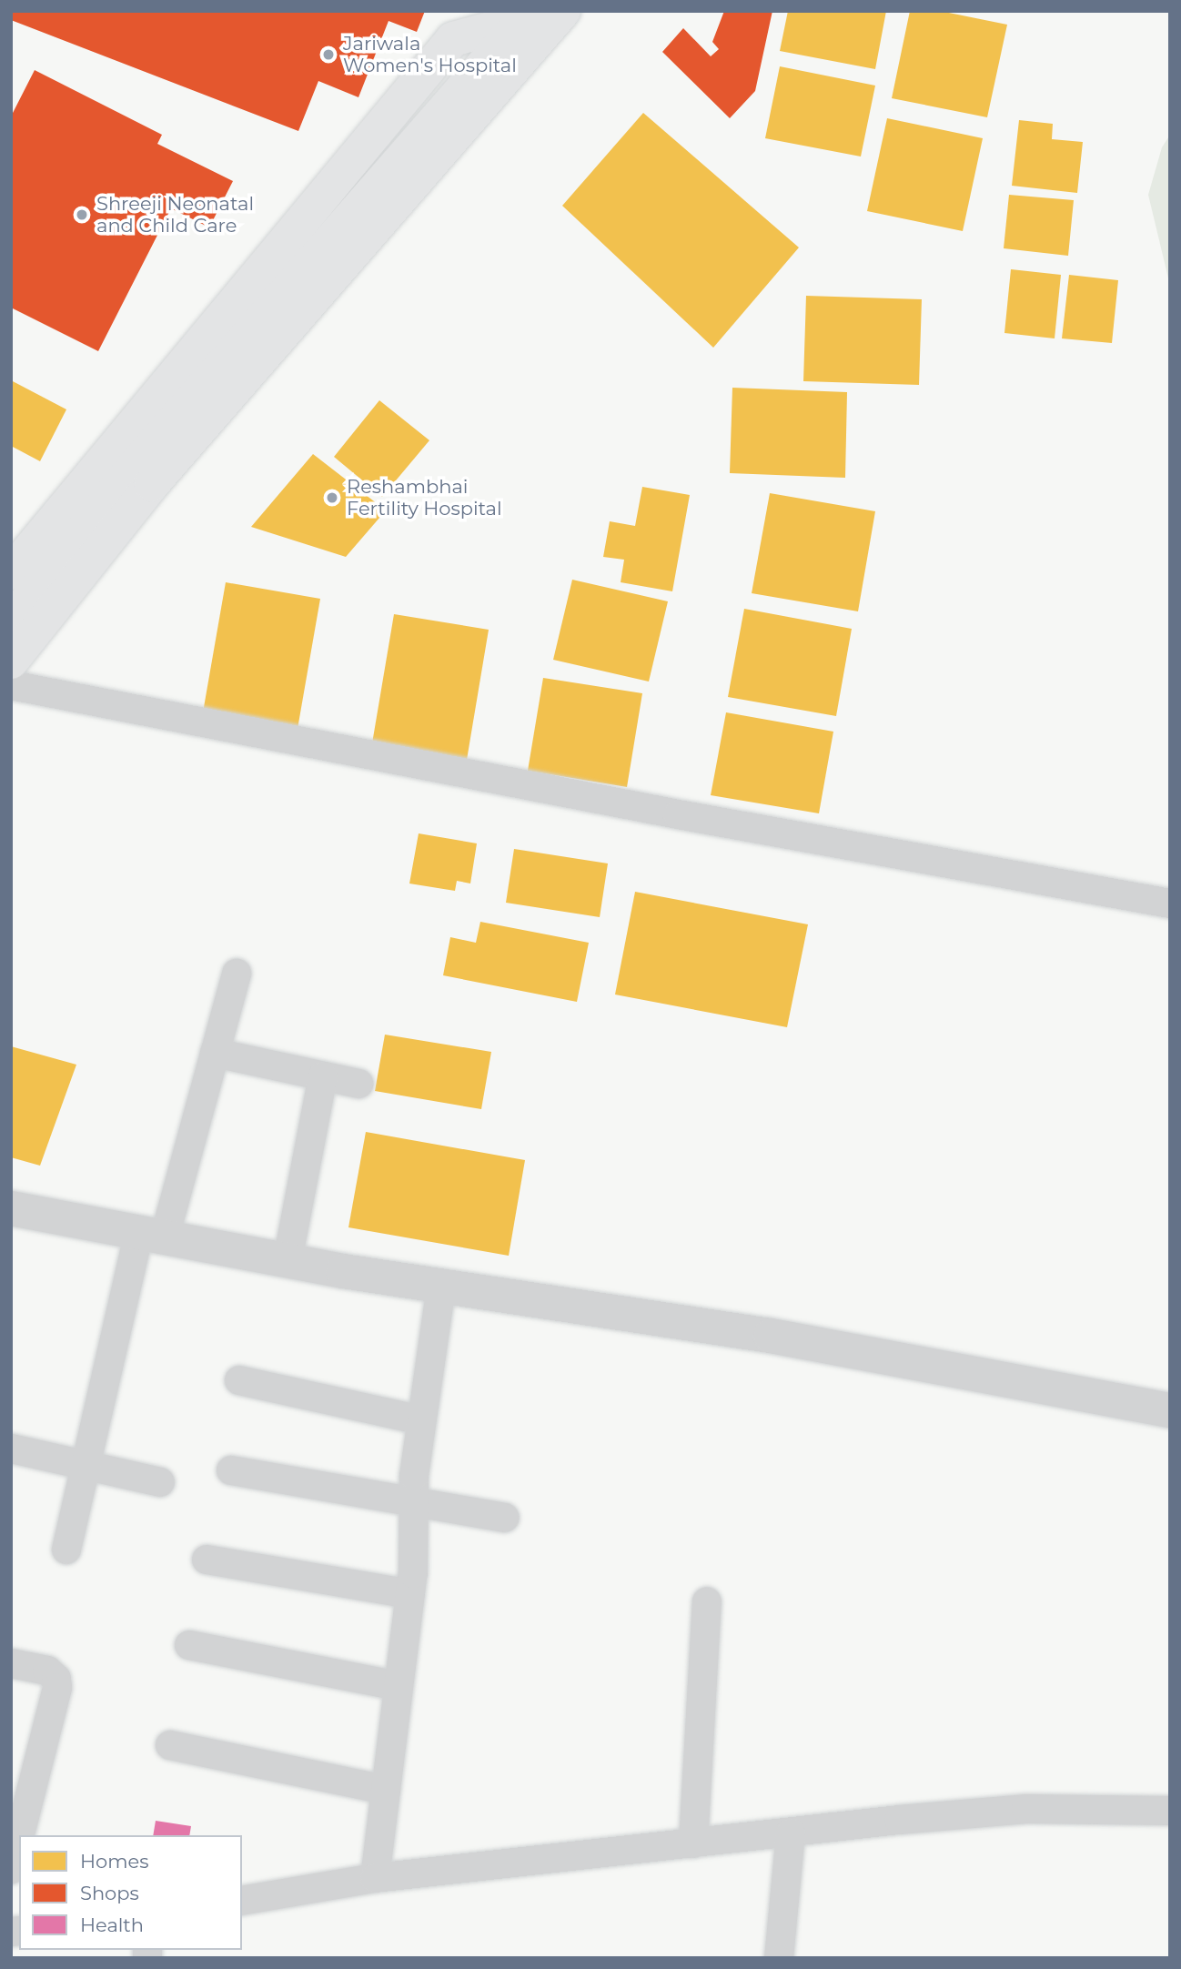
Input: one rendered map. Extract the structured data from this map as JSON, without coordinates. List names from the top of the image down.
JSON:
{
  "places": ["Jariwala Women's Hospital", "Shreeji Neonatal and Child Care", "Reshambhai Fertility Hospital"],
  "legend": ["Homes", "Shops", "Health"]
}
